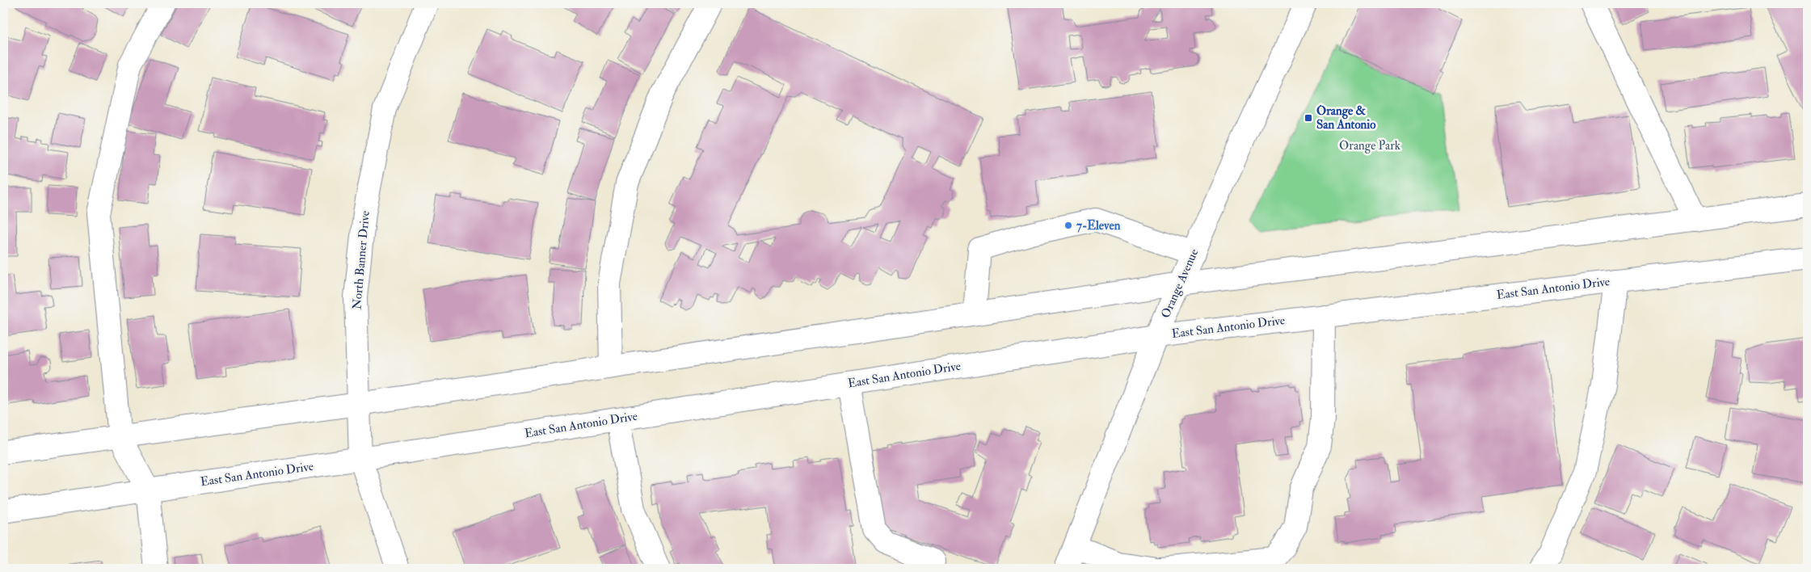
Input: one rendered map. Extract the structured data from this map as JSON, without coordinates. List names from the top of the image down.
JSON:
{
  "streets": {
    "main road": ["North Banner Drive", "Orange Avenue", "East San Antonio Drive"]
  },
  "crossings": [
    ["North Banner Drive", "East San Antonio Drive"],
    ["Orange Avenue", "East San Antonio Drive"]
  ],
  "parks": ["Orange Park"],
  "places": {
    "transit": ["Orange & San Antonio"],
    "other": ["7-Eleven"]
  }
}
